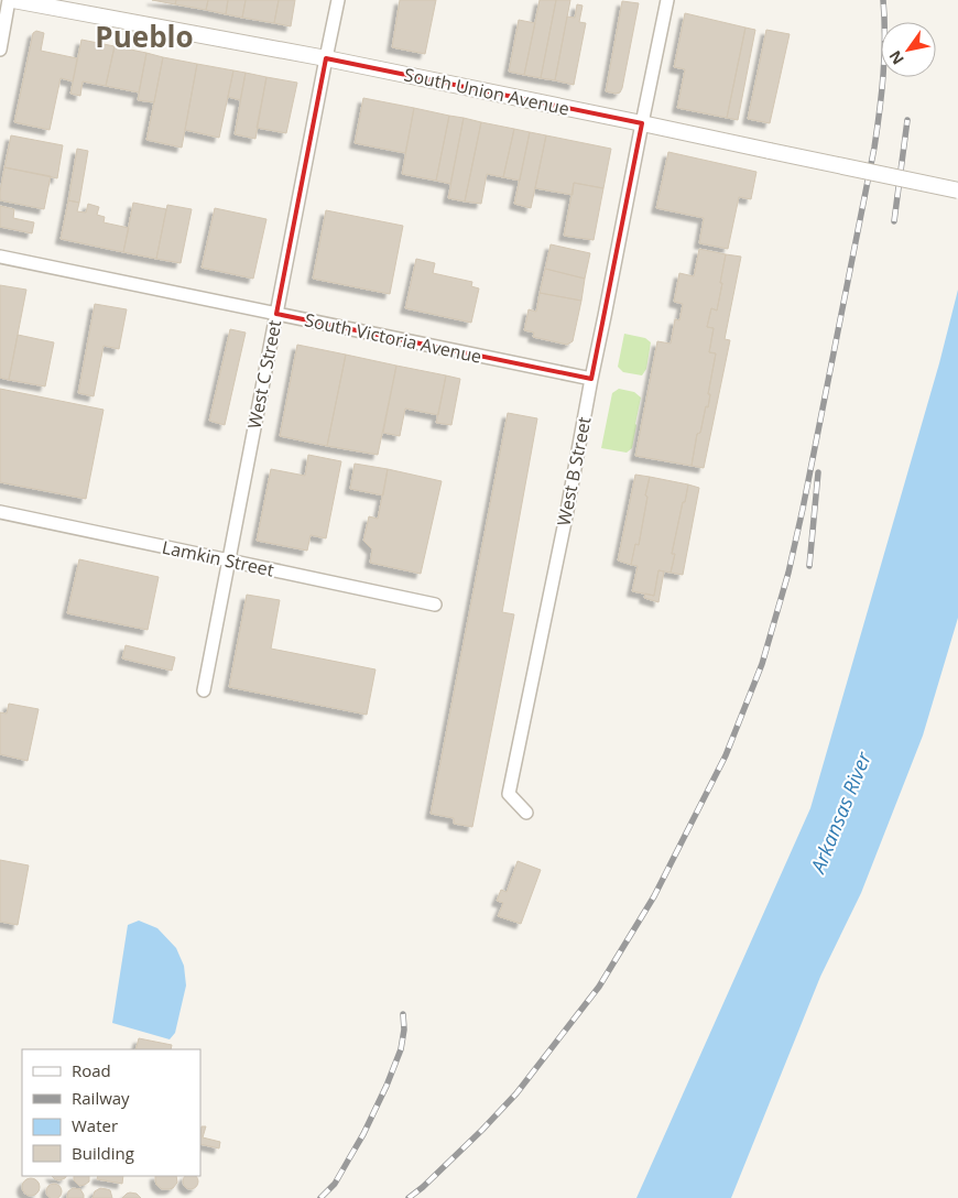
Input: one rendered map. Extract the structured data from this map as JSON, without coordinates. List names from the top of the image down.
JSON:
{
  "streets": {
    "street": [
      "South Union Avenue",
      "South Victoria Avenue",
      "West C Street",
      "West B Street",
      "Lamkin Street"
    ]
  },
  "crossings": [
    ["South Union Avenue", "West C Street"],
    ["South Union Avenue", "West B Street"],
    ["South Victoria Avenue", "West C Street"],
    ["South Victoria Avenue", "West B Street"],
    ["West C Street", "Lamkin Street"]
  ],
  "districts": ["Pueblo"],
  "water": ["Arkansas River"],
  "legend": [
    "Road",
    "Railway",
    "Water",
    "Building"
  ],
  "north": "bottom left"
}
